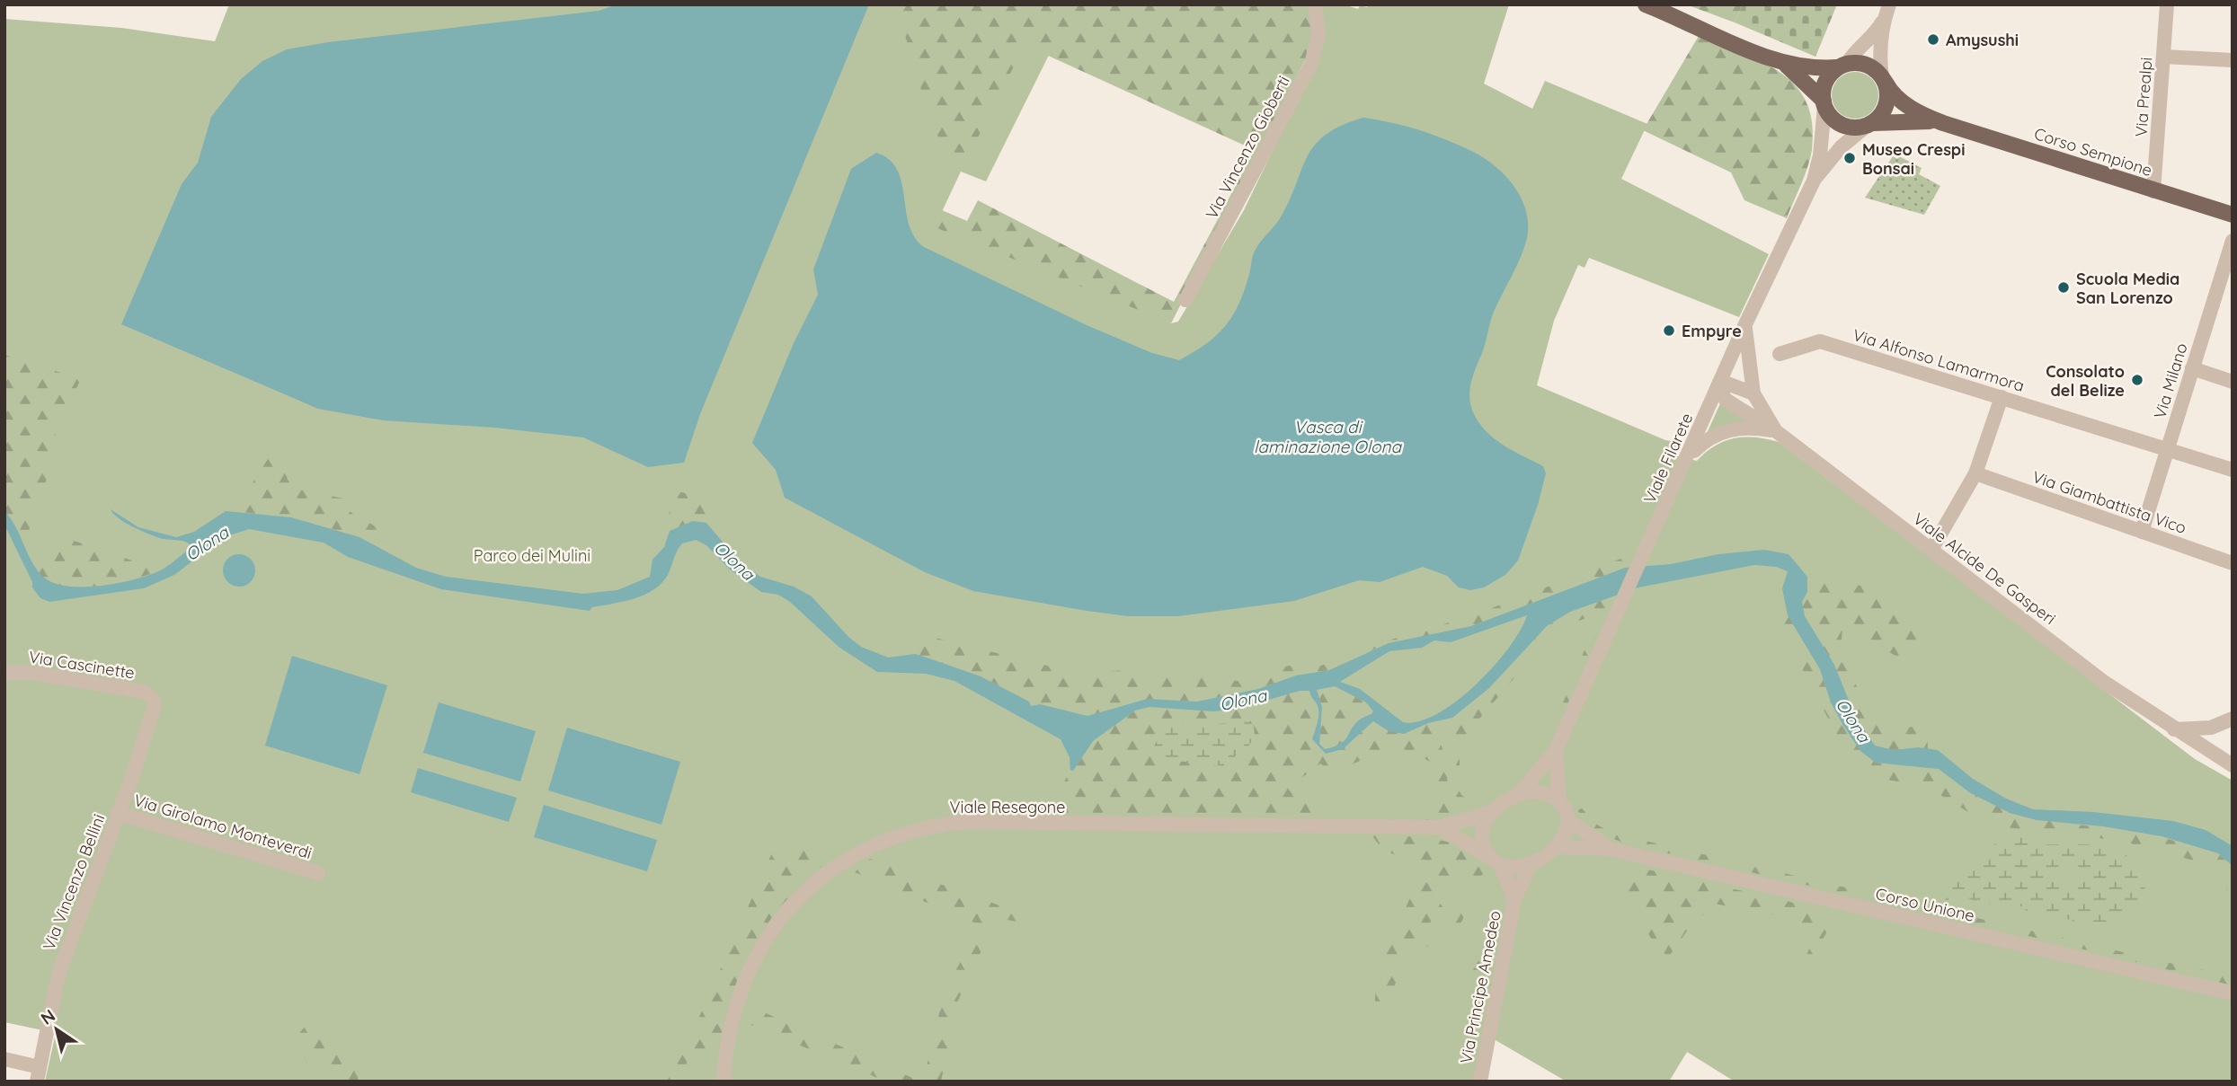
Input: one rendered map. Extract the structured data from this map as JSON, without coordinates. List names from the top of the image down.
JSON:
{
  "streets": {
    "main road": ["Corso Sempione"],
    "street": [
      "Via Prealpi",
      "Via Vincenzo Gioberti",
      "Via Alfonso Lamarmora",
      "Via Milano",
      "Viale Filarete",
      "Via Giambattista Vico",
      "Viale Alcide De Gasperi",
      "Via Cascinette",
      "Viale Resegone",
      "Via Girolamo Monteverdi",
      "Via Vincenzo Bellini",
      "Corso Unione",
      "Via Principe Amedeo"
    ]
  },
  "crossings": [
    ["Via Prealpi", "Corso Sempione"],
    ["Corso Sempione", "Viale Filarete"],
    ["Via Alfonso Lamarmora", "Via Milano"],
    ["Via Milano", "Via Giambattista Vico"],
    ["Viale Filarete", "Viale Alcide De Gasperi"],
    ["Viale Filarete", "Viale Resegone"],
    ["Viale Filarete", "Corso Unione"],
    ["Viale Filarete", "Via Principe Amedeo"],
    ["Via Cascinette", "Via Vincenzo Bellini"],
    ["Viale Resegone", "Corso Unione"],
    ["Viale Resegone", "Via Principe Amedeo"],
    ["Via Girolamo Monteverdi", "Via Vincenzo Bellini"],
    ["Corso Unione", "Via Principe Amedeo"]
  ],
  "water": ["Vasca di laminazione Olona", "Olona"],
  "parks": ["Parco dei Mulini"],
  "places": [
    "Amysushi",
    "Museo Crespi Bonsai",
    "Scuola Media San Lorenzo",
    "Empyre",
    "Consolato del Belize"
  ],
  "north": "top left"
}
